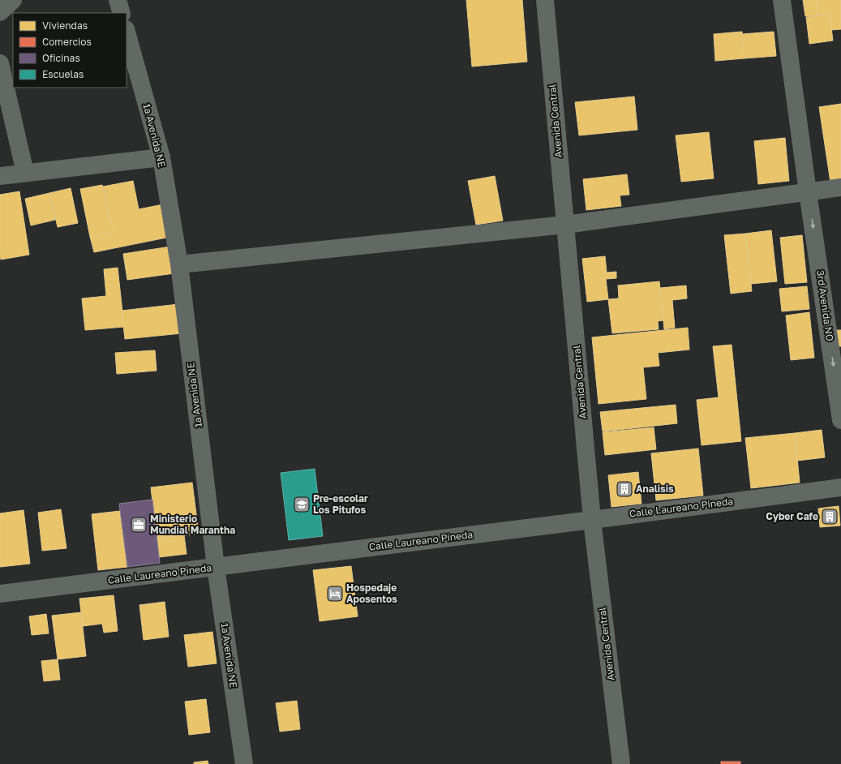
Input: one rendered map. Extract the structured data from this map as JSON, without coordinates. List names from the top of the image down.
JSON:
{
  "streets": {
    "street": [
      "Avenida Central",
      "1a Avenida NE",
      "3rd Avenida NO",
      "Calle Laureano Pineda"
    ]
  },
  "crossings": [
    ["Avenida Central", "Calle Laureano Pineda"],
    ["1a Avenida NE", "Calle Laureano Pineda"]
  ],
  "one_way": ["3rd Avenida NO"],
  "places": {
    "building": ["Analisis", "Cyber Cafe"],
    "school or university": ["Pre-escolar Los Pitufos"],
    "office": ["Ministerio Mundial Marantha"],
    "hotel": ["Hospedaje Aposentos"]
  },
  "legend": [
    "Viviendas",
    "Comercios",
    "Oficinas",
    "Escuelas"
  ]
}
